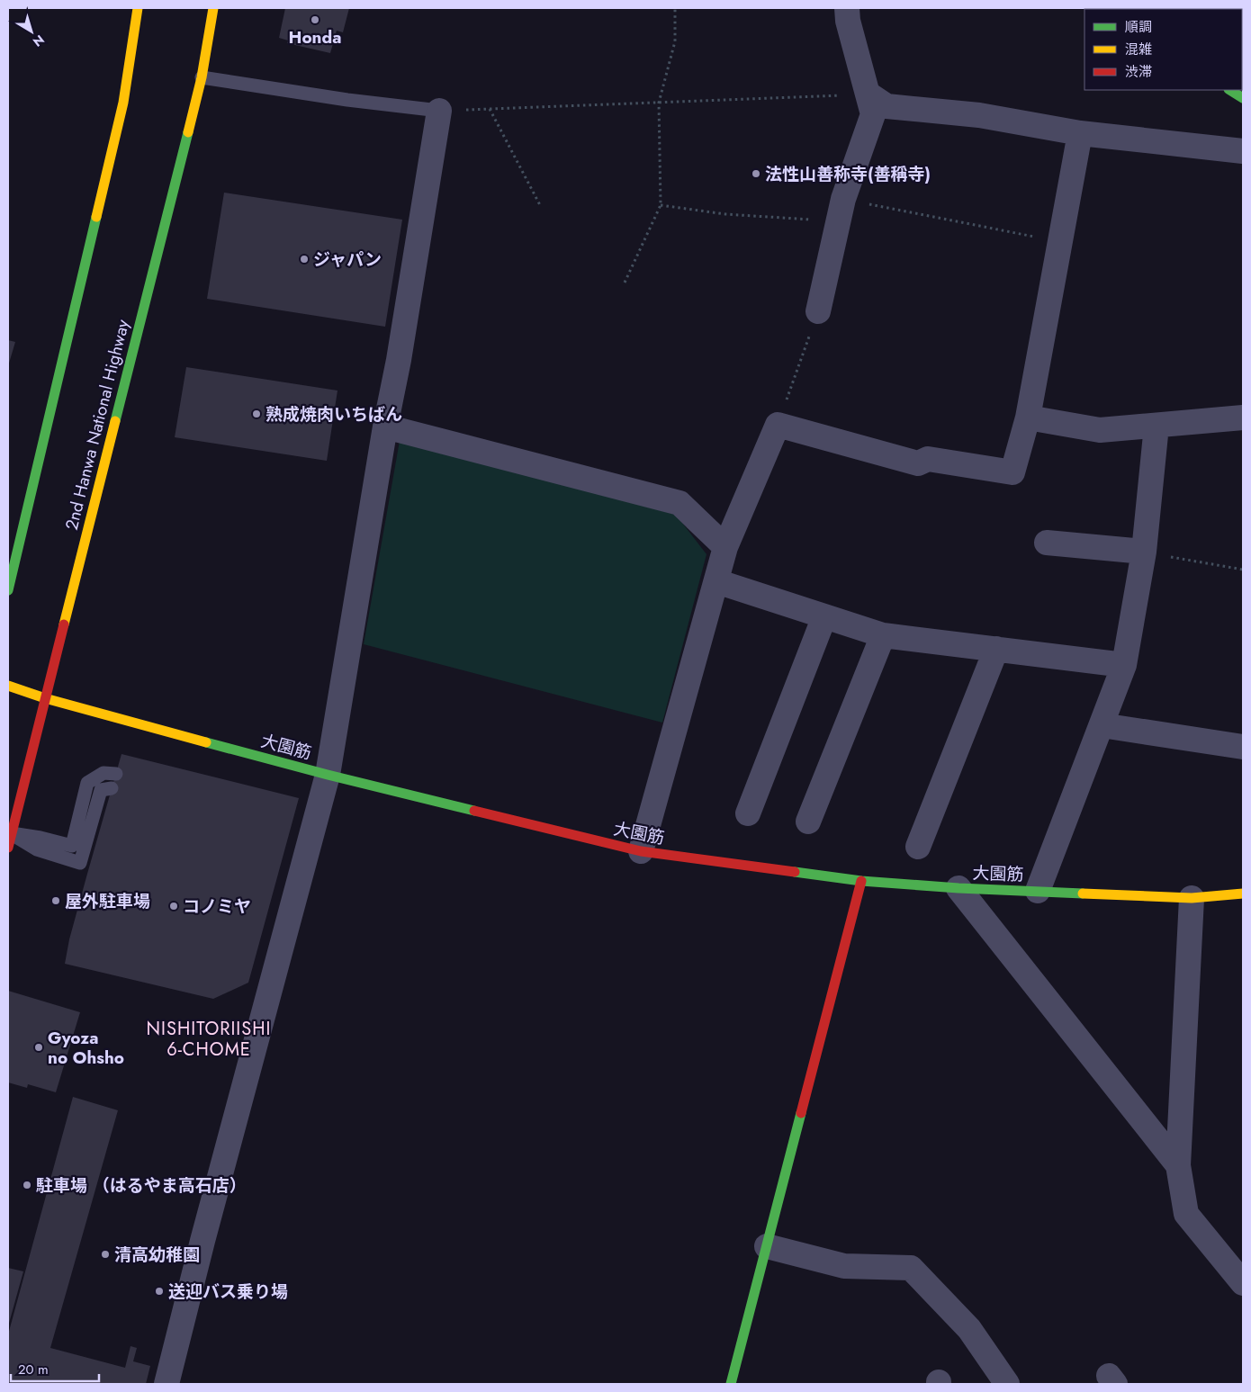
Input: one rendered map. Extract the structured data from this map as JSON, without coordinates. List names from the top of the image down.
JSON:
{
  "streets": {
    "main road": ["2nd Hanwa National Highway", "大園筋"]
  },
  "crossings": [
    ["2nd Hanwa National Highway", "大園筋"]
  ],
  "districts": ["NISHITORIISHI 6-CHOME"],
  "places": [
    "Honda",
    "法性山善称寺(善稱寺)",
    "ジャパン",
    "熟成焼肉いちばん",
    "屋外駐車場",
    "コノミヤ",
    "Gyoza no Ohsho",
    "駐車場 （はるやま高石店）",
    "清高幼稚園",
    "送迎バス乗り場"
  ],
  "legend": ["順調", "混雑", "渋滞"],
  "scale_bar": "20 m",
  "north": "bottom right"
}
